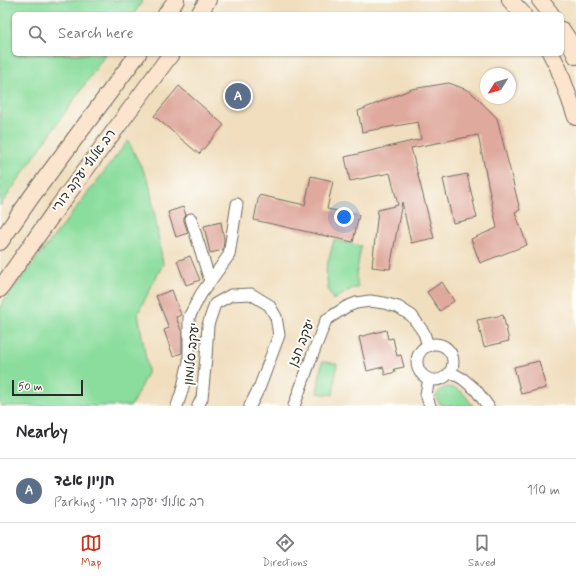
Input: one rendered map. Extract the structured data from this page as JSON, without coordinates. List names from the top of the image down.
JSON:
{
  "streets": {
    "main road": ["רב אלוף יעקב דורי"],
    "street": ["יעקב חזן", "יעקב סלומון"]
  },
  "scale_bar": "50 m",
  "north": "bottom left",
  "page": {
    "search": "Search here",
    "pins": "A",
    "scale": "50 m",
    "heading": "Nearby",
    "list": [
      {
        "mark": "A",
        "name": "חניון אגד",
        "note": "Parking · רב אלוף יעקב דורי",
        "value": "110 m"
      }
    ],
    "nav": ["Map", "Directions", "Saved"]
  }
}
